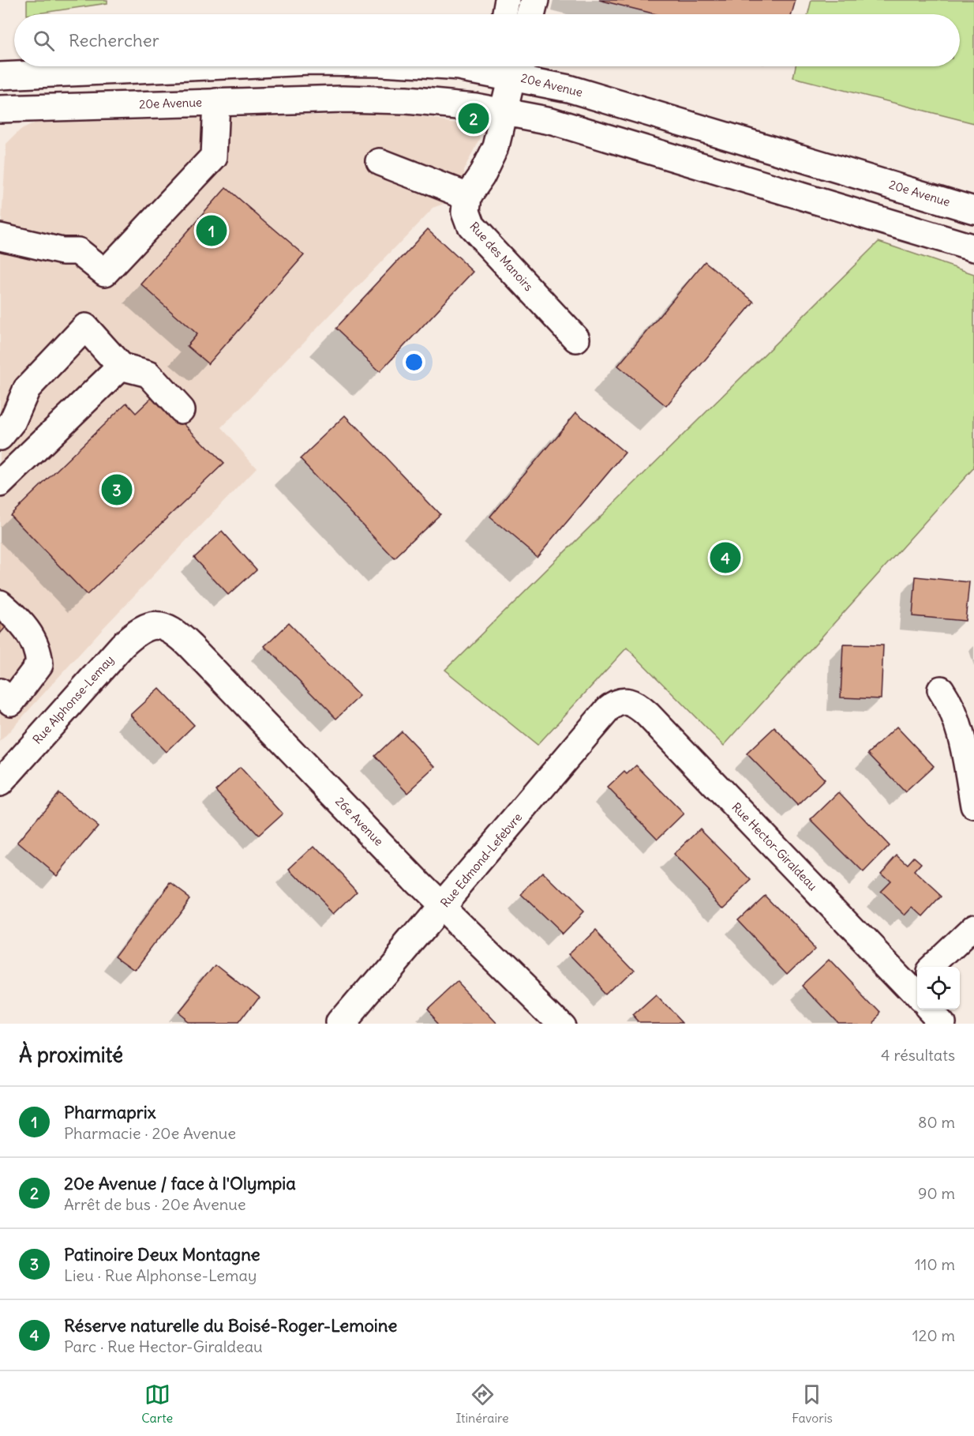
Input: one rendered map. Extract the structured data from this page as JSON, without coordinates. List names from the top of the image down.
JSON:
{
  "streets": {
    "street": [
      "20e Avenue",
      "Rue des Manoirs",
      "Rue Alphonse-Lemay",
      "26e Avenue",
      "Rue Hector-Giraldeau",
      "Rue Edmond-Lefebvre"
    ]
  },
  "crossings": [
    ["Rue Alphonse-Lemay", "26e Avenue"],
    ["26e Avenue", "Rue Edmond-Lefebvre"],
    ["Rue Hector-Giraldeau", "Rue Edmond-Lefebvre"]
  ],
  "page": {
    "search": "Rechercher",
    "pins": [
      "2",
      "1",
      "3",
      "4"
    ],
    "heading": ["À proximité", "4 résultats"],
    "list": [
      {
        "mark": "1",
        "name": "Pharmaprix",
        "note": "Pharmacie · 20e Avenue",
        "value": "80 m"
      },
      {
        "mark": "2",
        "name": "20e Avenue / face à l'Olympia",
        "note": "Arrêt de bus · 20e Avenue",
        "value": "90 m"
      },
      {
        "mark": "3",
        "name": "Patinoire Deux Montagne",
        "note": "Lieu · Rue Alphonse-Lemay",
        "value": "110 m"
      },
      {
        "mark": "4",
        "name": "Réserve naturelle du Boisé-Roger-Lemoine",
        "note": "Parc · Rue Hector-Giraldeau",
        "value": "120 m"
      }
    ],
    "nav": ["Carte", "Itinéraire", "Favoris"]
  }
}
